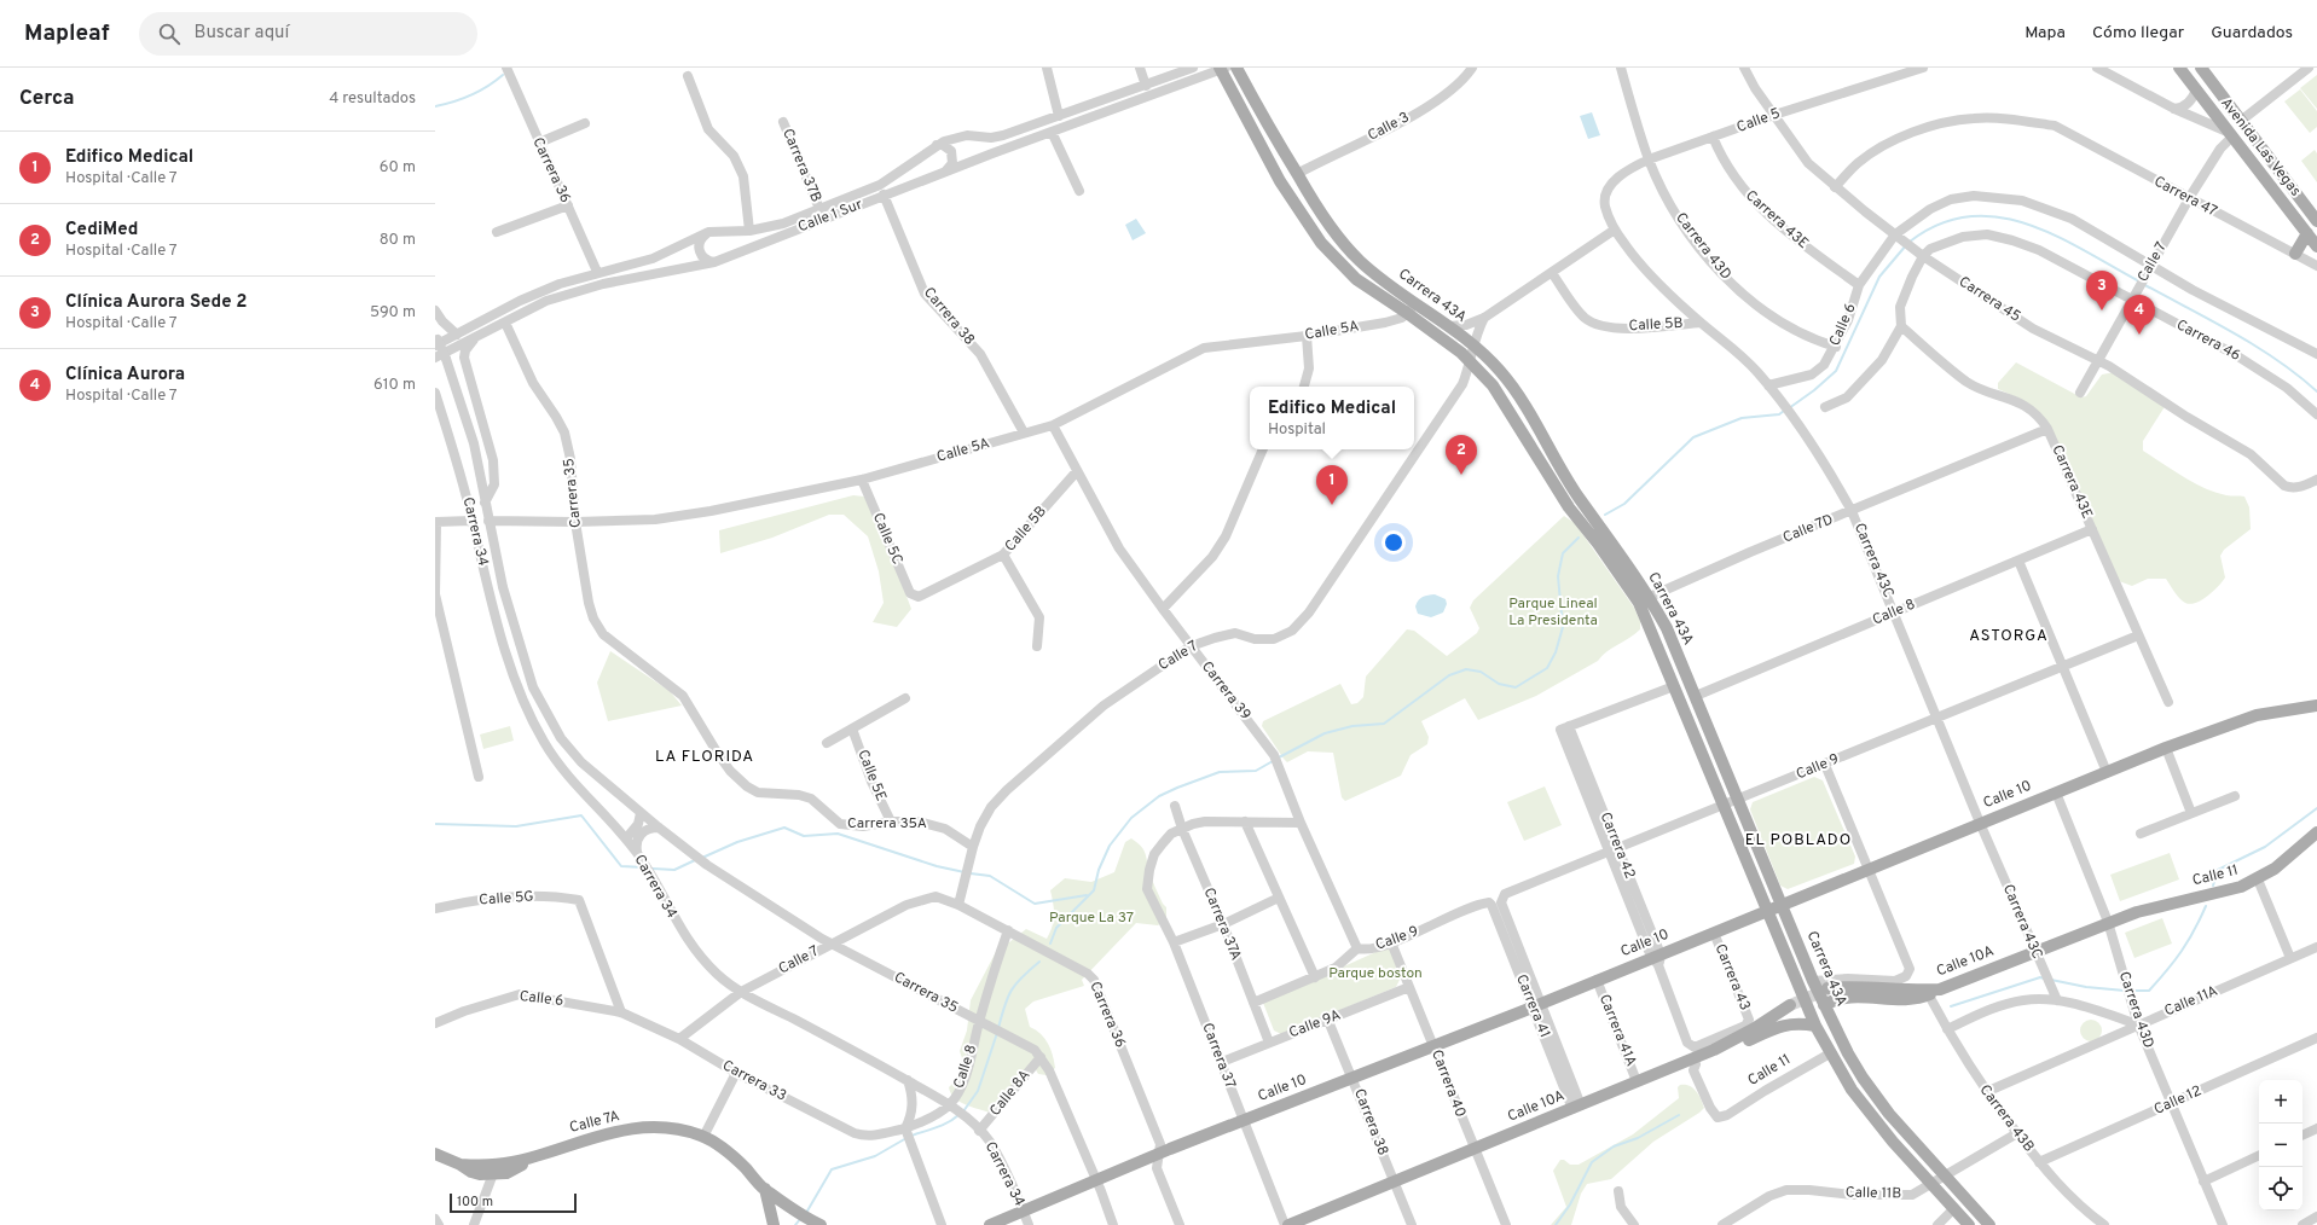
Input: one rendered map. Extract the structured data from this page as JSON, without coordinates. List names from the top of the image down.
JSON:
{
  "streets": {
    "main road": [
      "Avenida Las Vegas",
      "Carrera 43A",
      "Calle 10",
      "Calle 11",
      "Calle 10A",
      "Calle 7A"
    ],
    "street": [
      "Calle 5",
      "Calle 3",
      "Carrera 37B",
      "Carrera 36",
      "Carrera 47",
      "Calle 1 Sur",
      "Carrera 43E",
      "Carrera 43D",
      "Calle 7",
      "Carrera 45",
      "Carrera 38",
      "Calle 5B",
      "Calle 6",
      "Calle 5A",
      "Carrera 46",
      "Carrera 35",
      "Calle 7D",
      "Carrera 34",
      "Calle 5C",
      "Carrera 43C",
      "Calle 8",
      "Carrera 39",
      "Calle 9",
      "Calle 5E",
      "Carrera 35A",
      "Carrera 42",
      "Calle 5G",
      "Carrera 37A",
      "Carrera 43",
      "Calle 11A",
      "Carrera 41",
      "Calle 9A",
      "Carrera 41A",
      "Carrera 37",
      "Carrera 33",
      "Carrera 40",
      "Calle 8A",
      "Calle 12",
      "Carrera 43B",
      "Calle 11B"
    ]
  },
  "crossings": [
    ["Calle 5", "Carrera 43E"],
    ["Calle 5", "Carrera 43D"],
    ["Calle 5", "Carrera 45"],
    ["Calle 5", "Carrera 43C"],
    ["Calle 3", "Carrera 43A"],
    ["Avenida Las Vegas", "Calle 7"],
    ["Carrera 37B", "Calle 1 Sur"],
    ["Carrera 36", "Calle 1 Sur"],
    ["Carrera 36", "Calle 7"],
    ["Carrera 36", "Calle 8"],
    ["Carrera 36", "Calle 10"],
    ["Carrera 47", "Calle 7"],
    ["Carrera 47", "Carrera 45"],
    ["Calle 1 Sur", "Carrera 43A"],
    ["Calle 1 Sur", "Carrera 38"],
    ["Calle 1 Sur", "Carrera 35"],
    ["Carrera 43E", "Calle 6"],
    ["Carrera 43E", "Calle 7D"],
    ["Carrera 43E", "Calle 8"],
    ["Carrera 43E", "Calle 9"],
    ["Carrera 43D", "Calle 6"],
    ["Carrera 43D", "Calle 10"],
    ["Carrera 43D", "Calle 11"],
    ["Carrera 43D", "Calle 10A"],
    ["Carrera 43D", "Calle 11A"],
    ["Carrera 43D", "Calle 12"],
    ["Calle 7", "Carrera 43A"],
    ["Calle 7", "Carrera 45"],
    ["Calle 7", "Calle 6"],
    ["Calle 7", "Carrera 46"],
    ["Calle 7", "Carrera 35"],
    ["Calle 7", "Carrera 34"],
    ["Calle 7", "Carrera 39"],
    ["Calle 7", "Carrera 35A"],
    ["Calle 7", "Carrera 33"],
    ["Carrera 43A", "Calle 5A"],
    ["Carrera 43A", "Calle 7D"],
    ["Carrera 43A", "Calle 8"],
    ["Carrera 43A", "Calle 9"],
    ["Carrera 43A", "Calle 10"],
    ["Carrera 43A", "Carrera 42"],
    ["Carrera 43A", "Calle 11"],
    ["Carrera 43A", "Calle 11B"],
    ["Carrera 45", "Calle 6"],
    ["Carrera 45", "Carrera 46"],
    ["Carrera 38", "Calle 5A"],
    ["Carrera 38", "Calle 10"],
    ["Carrera 38", "Calle 10A"],
    ["Carrera 38", "Calle 9A"],
    ["Calle 5B", "Calle 5C"],
    ["Calle 5B", "Carrera 43C"],
    ["Calle 5B", "Carrera 39"],
    ["Calle 6", "Carrera 43C"],
    ["Calle 6", "Calle 5G"],
    ["Calle 6", "Carrera 33"],
    ["Calle 5A", "Carrera 35"],
    ["Calle 5A", "Carrera 34"],
    ["Calle 5A", "Calle 5C"],
    ["Calle 5A", "Carrera 39"],
    ["Carrera 35", "Carrera 34"],
    ["Carrera 35", "Calle 8"],
    ["Carrera 35", "Calle 10"],
    ["Carrera 35", "Carrera 35A"],
    ["Carrera 35", "Calle 8A"],
    ["Calle 7D", "Carrera 43C"],
    ["Carrera 34", "Calle 8"],
    ["Carrera 34", "Calle 10"],
    ["Carrera 34", "Calle 8A"],
    ["Carrera 43C", "Calle 8"],
    ["Carrera 43C", "Calle 9"],
    ["Carrera 43C", "Calle 10"],
    ["Carrera 43C", "Calle 10A"],
    ["Calle 8", "Carrera 33"],
    ["Carrera 39", "Calle 9"],
    ["Calle 9", "Carrera 42"],
    ["Calle 9", "Carrera 37A"],
    ["Calle 9", "Carrera 41"],
    ["Calle 9", "Carrera 40"],
    ["Calle 5E", "Carrera 35A"],
    ["Calle 10", "Carrera 42"],
    ["Calle 10", "Carrera 43"],
    ["Calle 10", "Carrera 41"],
    ["Calle 10", "Carrera 41A"],
    ["Calle 10", "Carrera 37"],
    ["Calle 10", "Carrera 40"],
    ["Carrera 42", "Carrera 43"],
    ["Calle 11", "Calle 10A"],
    ["Calle 5G", "Carrera 33"],
    ["Carrera 37A", "Calle 9A"],
    ["Carrera 37A", "Carrera 37"],
    ["Calle 10A", "Carrera 41"],
    ["Calle 10A", "Carrera 41A"],
    ["Calle 10A", "Carrera 40"],
    ["Calle 10A", "Carrera 43B"],
    ["Calle 11A", "Carrera 43B"],
    ["Calle 9A", "Carrera 37"],
    ["Calle 9A", "Carrera 40"],
    ["Calle 12", "Carrera 43B"],
    ["Carrera 43B", "Calle 11B"]
  ],
  "districts": ["ASTORGA", "LA FLORIDA", "EL POBLADO"],
  "parks": ["Parque Lineal La Presidenta", "Parque La 37", "Parque boston"],
  "scale_bar": "100 m",
  "page": {
    "header": "Mapleaf",
    "search": "Buscar aquí",
    "nav": ["Mapa", "Cómo llegar", "Guardados"],
    "heading": ["Cerca", "4 resultados"],
    "list": [
      {
        "mark": "1",
        "name": "Edifico Medical",
        "note": "Hospital · Calle 7",
        "value": "60 m"
      },
      {
        "mark": "2",
        "name": "CediMed",
        "note": "Hospital · Calle 7",
        "value": "80 m"
      },
      {
        "mark": "3",
        "name": "Clínica Aurora Sede 2",
        "note": "Hospital · Calle 7",
        "value": "590 m"
      },
      {
        "mark": "4",
        "name": "Clínica Aurora",
        "note": "Hospital · Calle 7",
        "value": "610 m"
      }
    ],
    "pins": [
      "3",
      "4",
      "2",
      "1"
    ],
    "popup": ["Edifico Medical", "Hospital"],
    "map_buttons": ["+", "−"],
    "scale": "100 m"
  }
}
